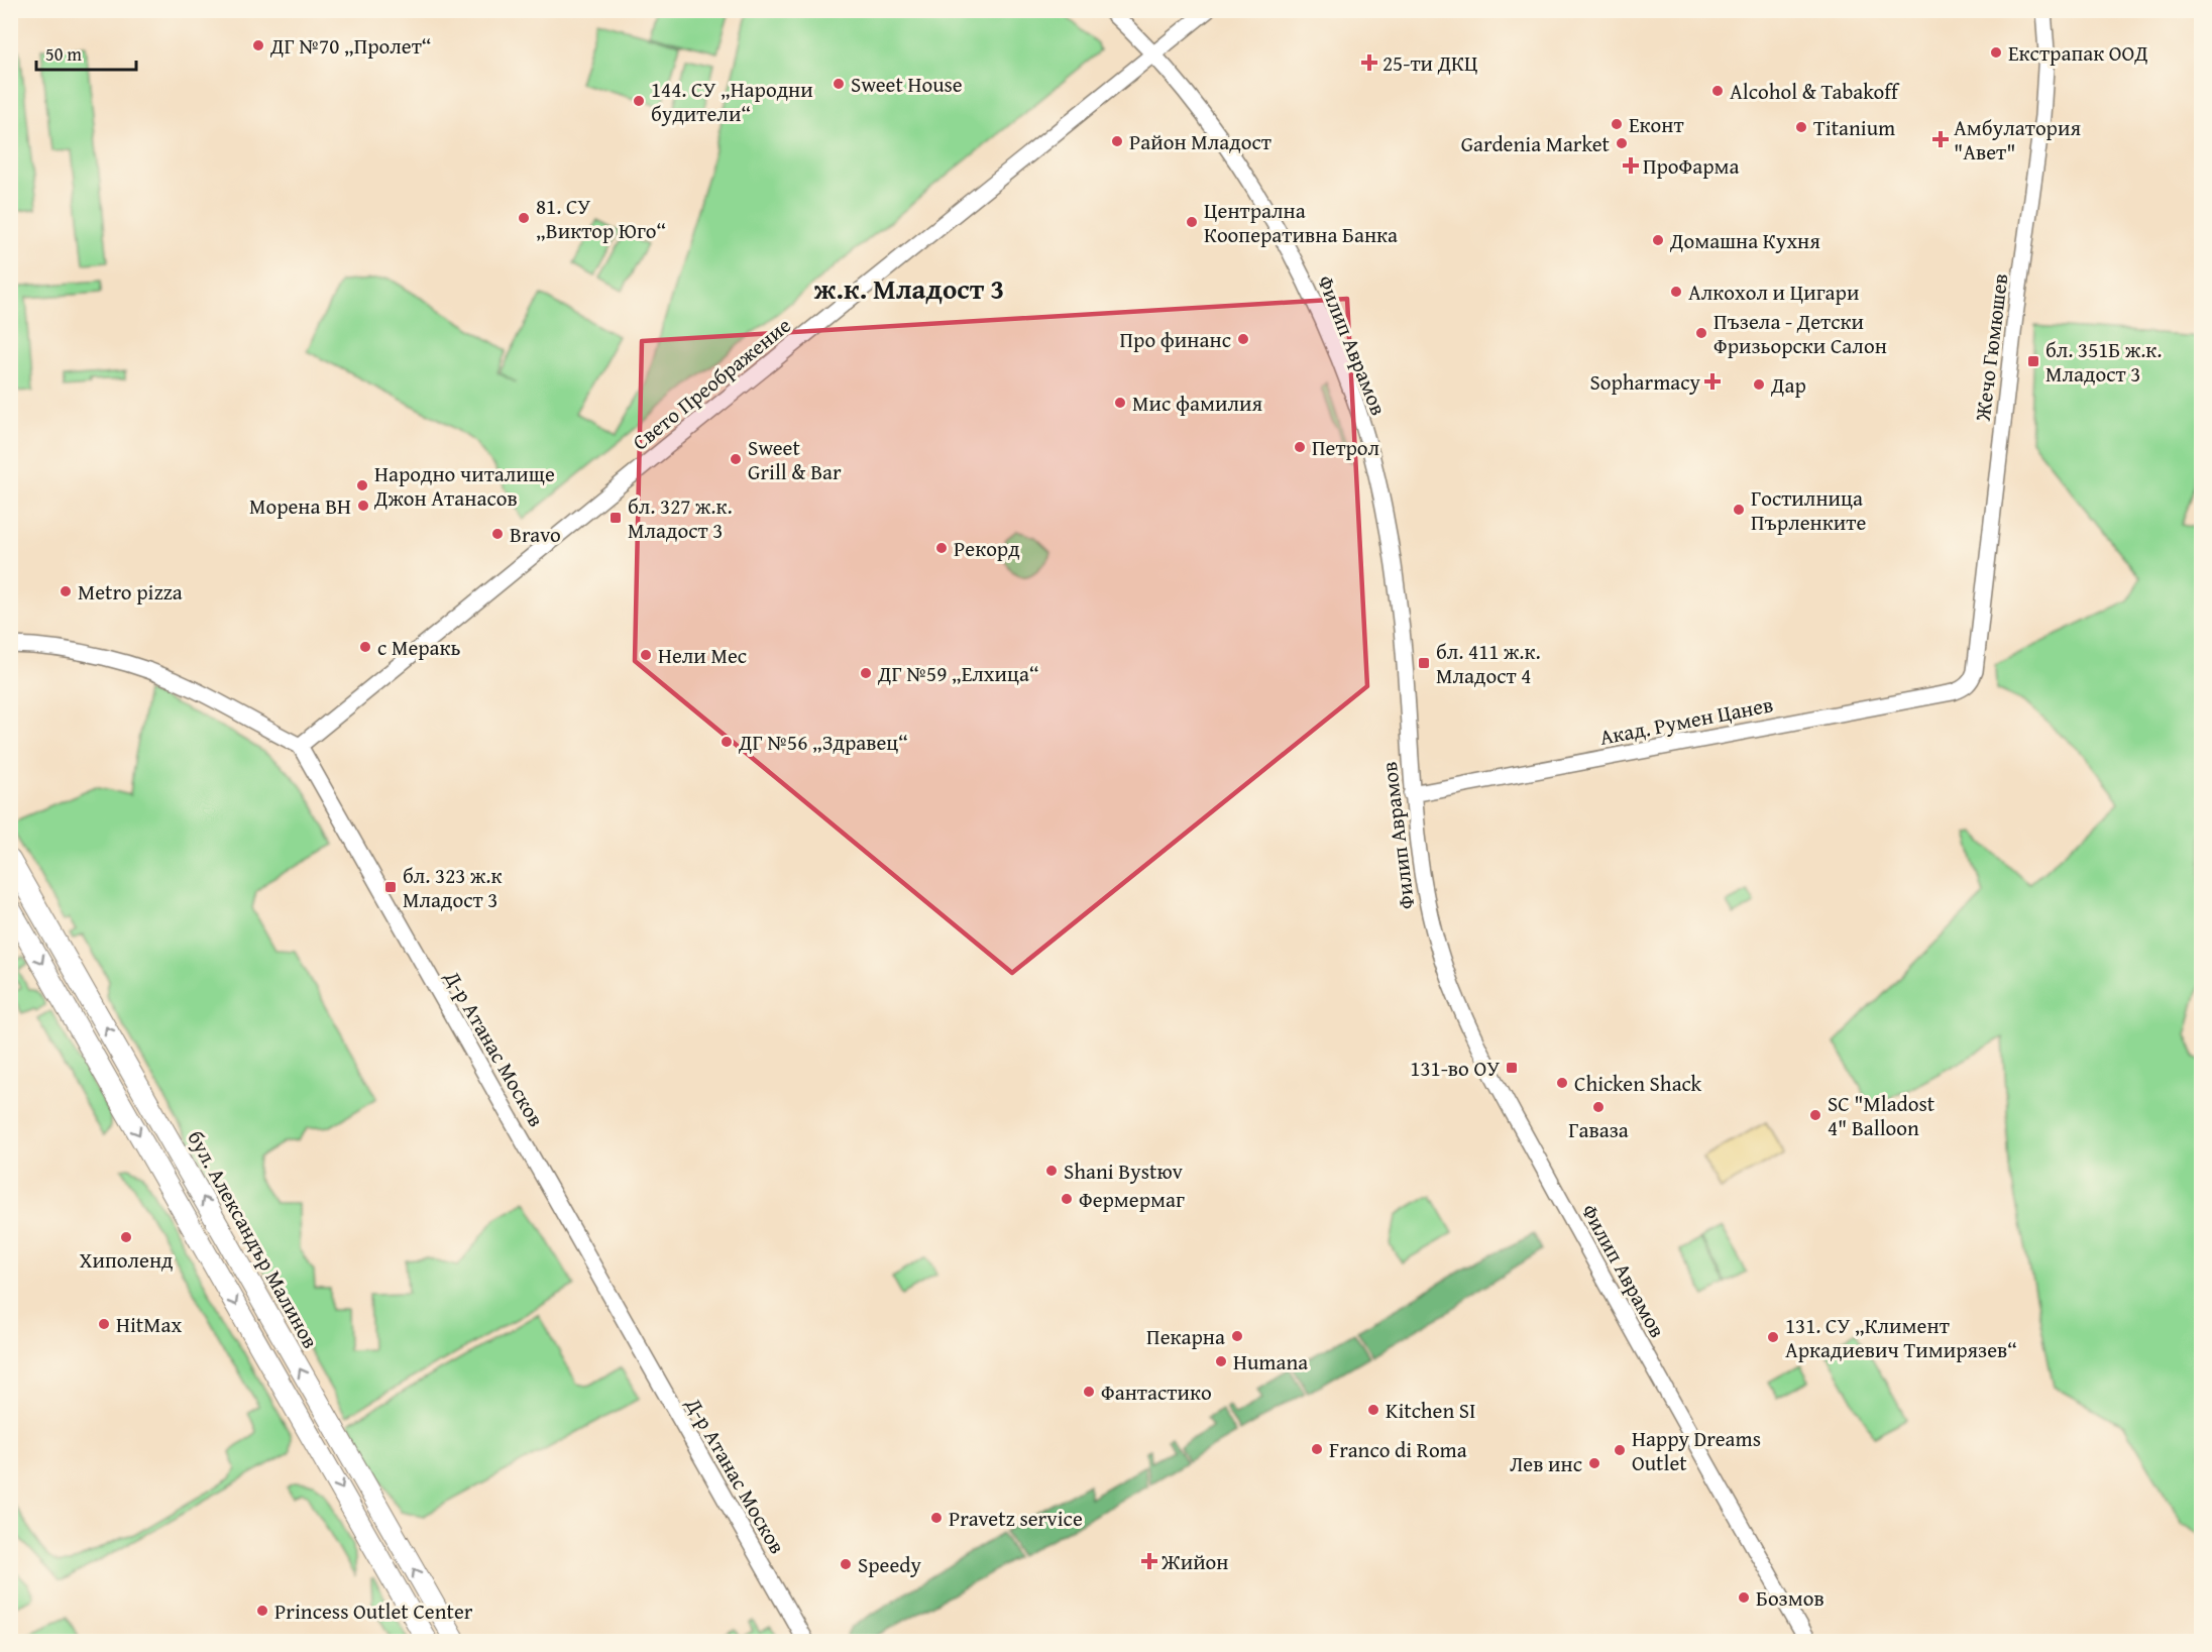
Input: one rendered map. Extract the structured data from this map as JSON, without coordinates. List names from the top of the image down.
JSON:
{
  "streets": {
    "main road": ["бул. Александър Малинов"],
    "street": [
      "Филип Аврамов",
      "Жечо Гюмюшев",
      "Свето Преображение",
      "Акад. Румен Цанев",
      "Д-р Атанас Москов"
    ]
  },
  "crossings": [
    ["Филип Аврамов", "Свето Преображение"],
    ["Филип Аврамов", "Акад. Румен Цанев"],
    ["Жечо Гюмюшев", "Акад. Румен Цанев"],
    ["Свето Преображение", "Д-р Атанас Москов"]
  ],
  "districts": ["ж.к. Младост 3"],
  "places": {
    "other": [
      "ДГ №70 „Пролет“",
      "Екстрапак ООД",
      "Sweet House",
      "Alcohol & Tabakoff",
      "144. СУ „Народни будители“",
      "Еконт",
      "Titanium",
      "Район Младост",
      "Gardenia Market",
      "81. СУ „Виктор Юго“",
      "Централна Кооперативна Банка",
      "Домашна Кухня",
      "Алкохол и Цигари",
      "Пъзела - Детски Фризьорски Салон",
      "Про финанс",
      "Дар",
      "Мис фамилия",
      "Петрол",
      "Sweet Grill & Bar",
      "Народно читалище Джон Атанасов",
      "Морена ВН",
      "Гостилница Пърленките",
      "Bravo",
      "Рекорд",
      "Metro pizza",
      "с Меракь",
      "Нели Мес",
      "ДГ №59 „Елхица“",
      "ДГ №56 „Здравец“",
      "Chicken Shack",
      "Гаваза",
      "SC \"Mladost 4\" Balloon",
      "Shani Bystюv",
      "Фермермаг",
      "Хиполенд",
      "HitMax",
      "Пекарна",
      "131. СУ „Климент Аркадиевич Тимирязев“",
      "Humana",
      "Фантастико",
      "Kitchen SI",
      "Franco di Roma",
      "Happy Dreams Outlet",
      "Лев инс",
      "Pravetz service",
      "Speedy",
      "Бозмов",
      "Princess Outlet Center"
    ],
    "health": [
      "25-ти ДКЦ",
      "Амбулатория \"Авет\"",
      "ПроФарма",
      "Sopharmacy",
      "Жийон"
    ],
    "transit": [
      "бл. 351Б ж.к. Младост 3",
      "бл. 327 ж.к. Младост 3",
      "бл. 411 ж.к. Младост 4",
      "бл. 323 ж.к Младост 3",
      "131-во ОУ"
    ]
  },
  "scale_bar": "50 m"
}
